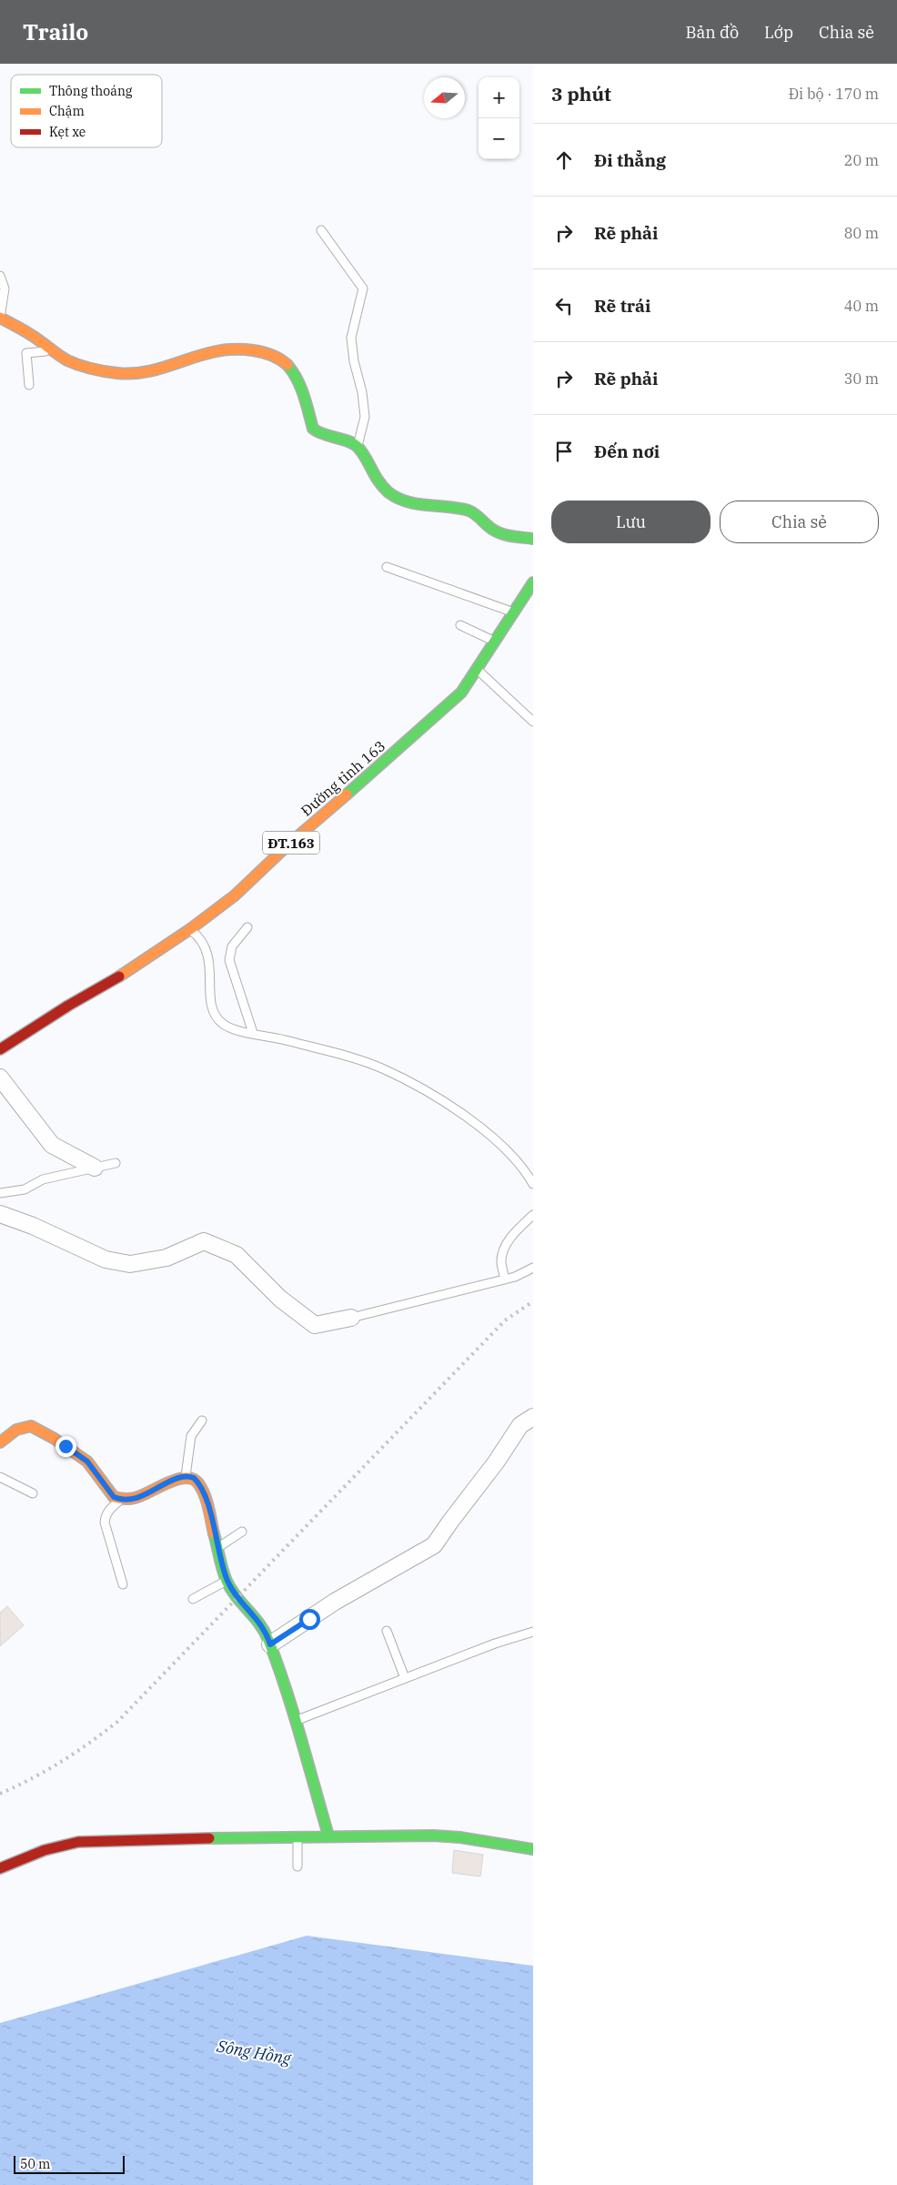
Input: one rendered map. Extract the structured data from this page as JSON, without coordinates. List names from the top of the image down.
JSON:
{
  "streets": {
    "street": ["Đường tỉnh 163", "ĐT.163"]
  },
  "water": ["Sông Hồng"],
  "legend": ["Thông thoáng", "Chậm", "Kẹt xe"],
  "scale_bar": "50 m",
  "north": "left",
  "page": {
    "header": "Trailo",
    "nav": ["Bản đồ", "Lớp", "Chia sẻ"],
    "heading": ["3 phút", "Đi bộ · 170 m"],
    "map_buttons": ["+", "−"],
    "list": [
      ["Đi thẳng", "20 m"],
      ["Rẽ phải", "80 m"],
      ["Rẽ trái", "40 m"],
      ["Rẽ phải", "30 m"],
      "Đến nơi"
    ],
    "buttons": ["Lưu", "Chia sẻ"],
    "scale": "50 m"
  }
}
